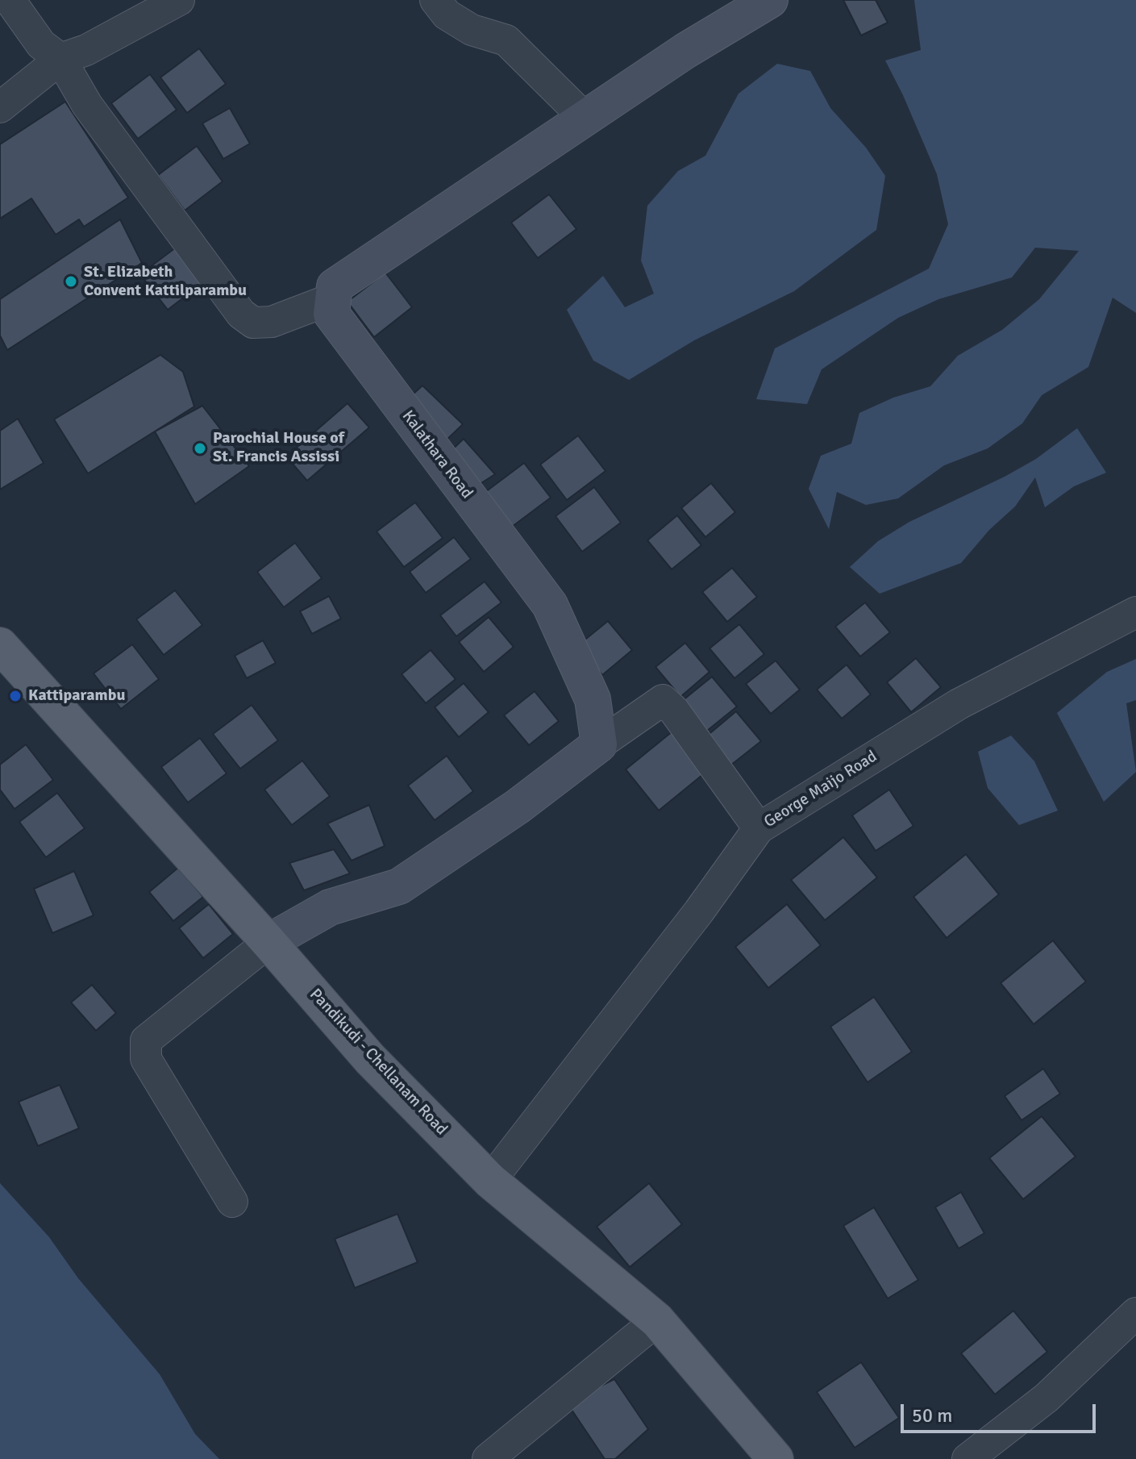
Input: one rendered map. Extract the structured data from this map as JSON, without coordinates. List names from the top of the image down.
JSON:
{
  "streets": {
    "main road": ["Pandikudi - Chellanam Road"],
    "street": ["Kalathara Road", "George Maijo Road"]
  },
  "crossings": [
    ["George Maijo Road", "Pandikudi - Chellanam Road"]
  ],
  "places": ["St. Elizabeth Convent Kattilparambu", "Parochial House of St. Francis Assissi", "Kattiparambu"],
  "scale_bar": "50 m"
}
